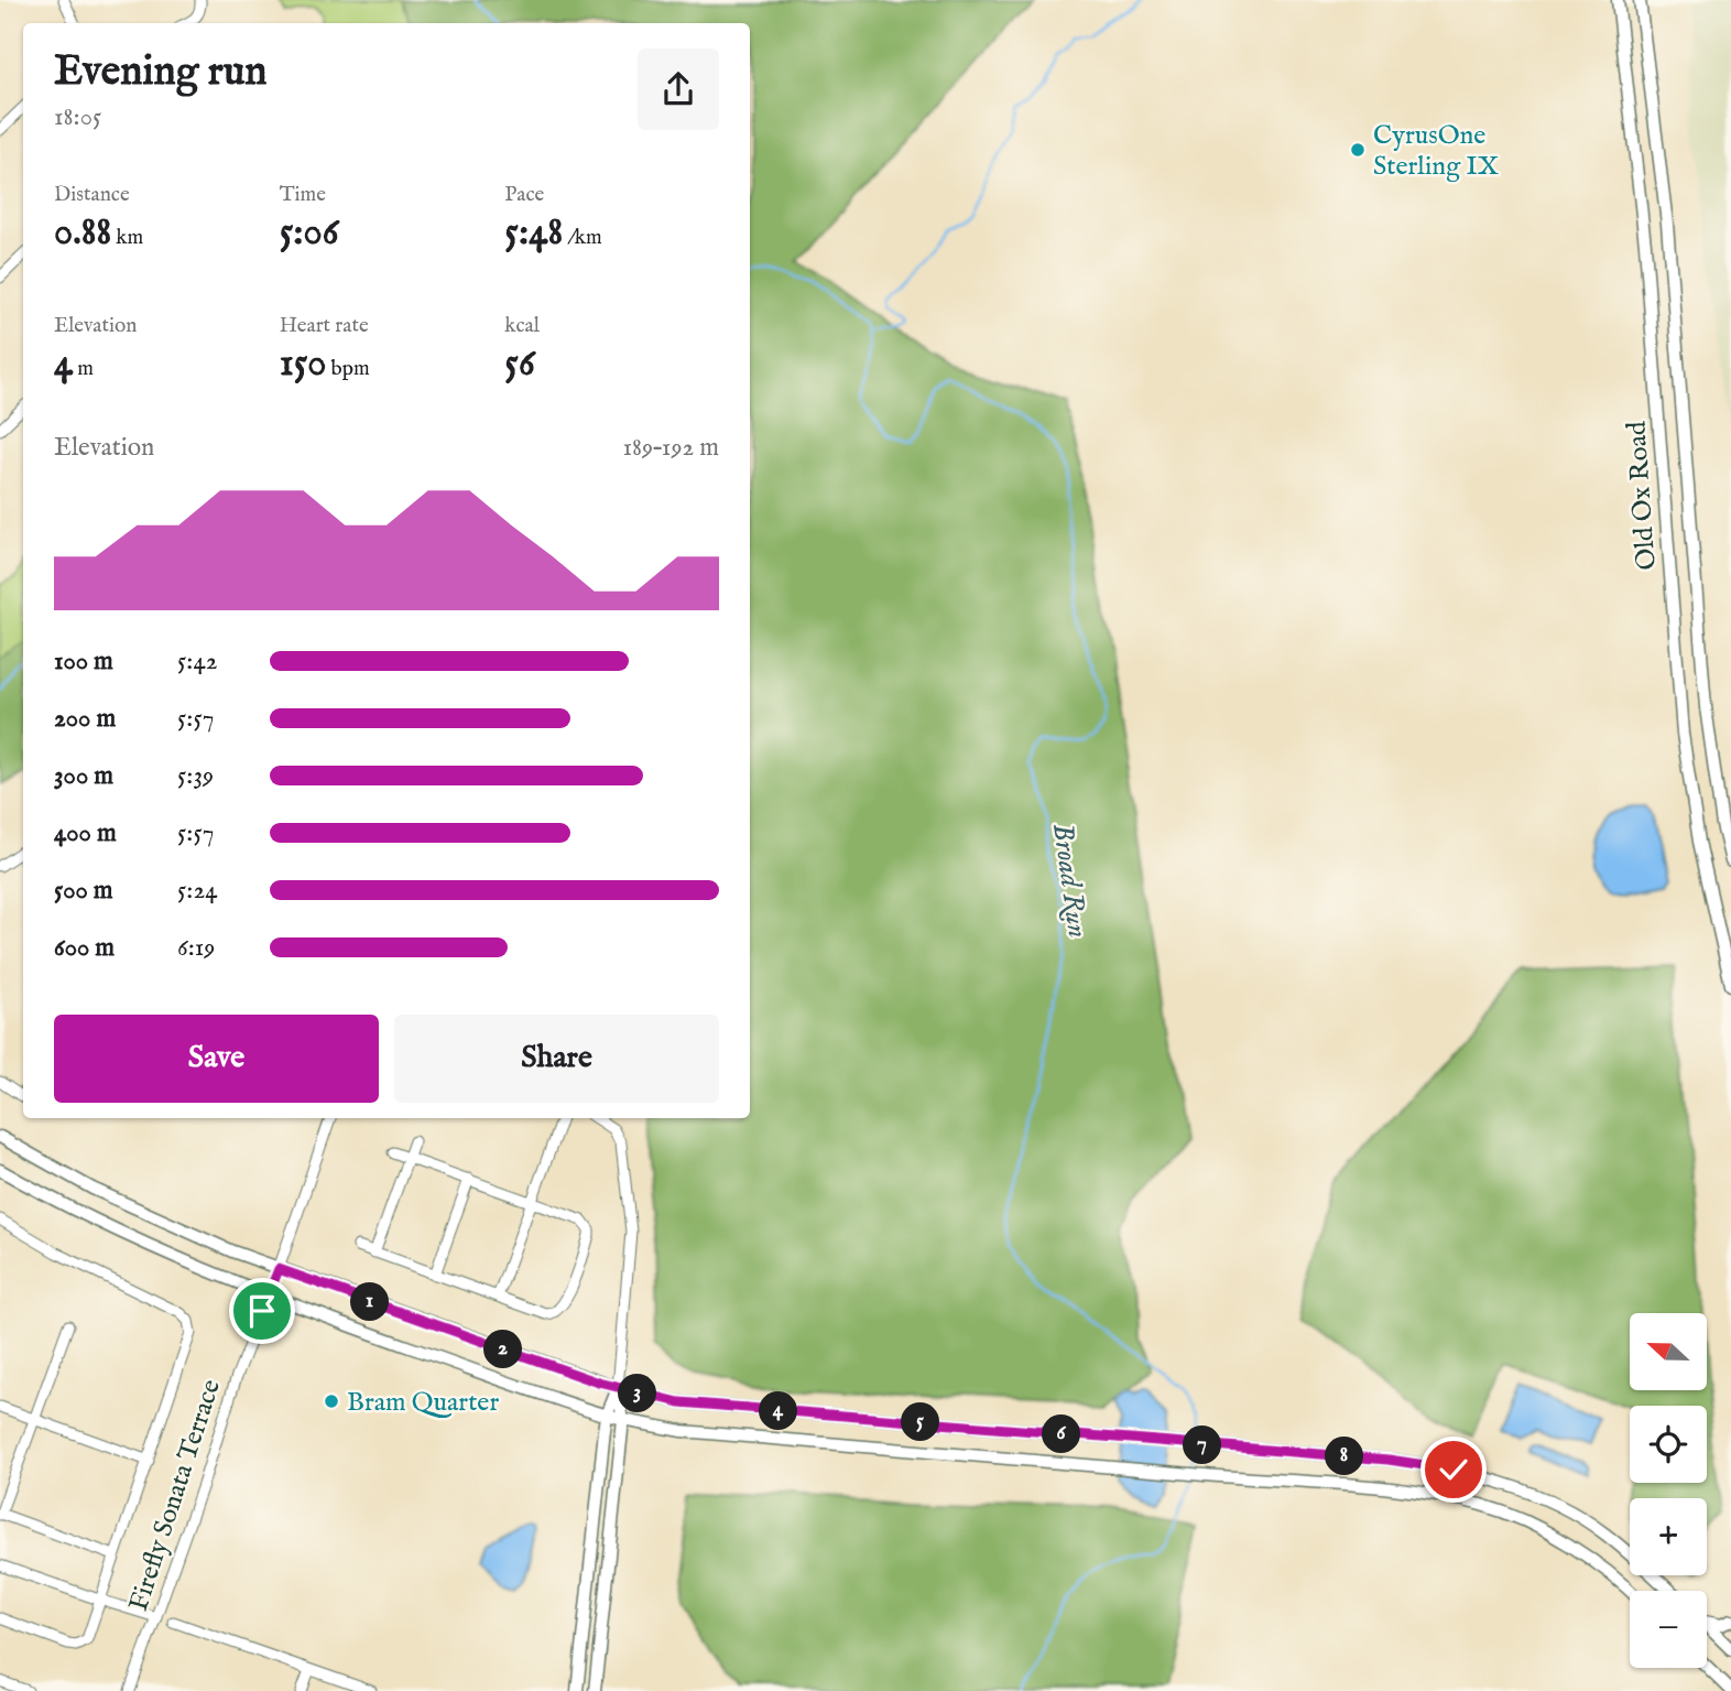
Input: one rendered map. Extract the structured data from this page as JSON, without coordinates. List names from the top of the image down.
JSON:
{
  "streets": {
    "main road": ["Old Ox Road"],
    "street": ["Firefly Sonata Terrace"]
  },
  "water": ["Broad Run"],
  "places": ["CyrusOne Sterling IX", "Bram Quarter"],
  "north": "left",
  "page": {
    "heading": ["Evening run", "18:05"],
    "stats": [
      ["Distance", "0.88 km"],
      ["Time", "5:06"],
      ["Pace", "5:48 /km"],
      ["Elevation", "4 m"],
      ["Heart rate", "150 bpm"],
      ["kcal", "56"]
    ],
    "chart": ["Elevation", "189–192 m"],
    "list": [
      {
        "name": "100 m",
        "note": "5:42"
      },
      {
        "name": "200 m",
        "note": "5:57"
      },
      {
        "name": "300 m",
        "note": "5:39"
      },
      {
        "name": "400 m",
        "note": "5:57"
      },
      {
        "name": "500 m",
        "note": "5:24"
      },
      {
        "name": "600 m",
        "note": "6:19"
      }
    ],
    "buttons": ["Save", "Share"],
    "pins": [
      "1",
      "2",
      "3",
      "4",
      "5",
      "6",
      "7",
      "8"
    ],
    "map_buttons": ["+", "−"]
  }
}
